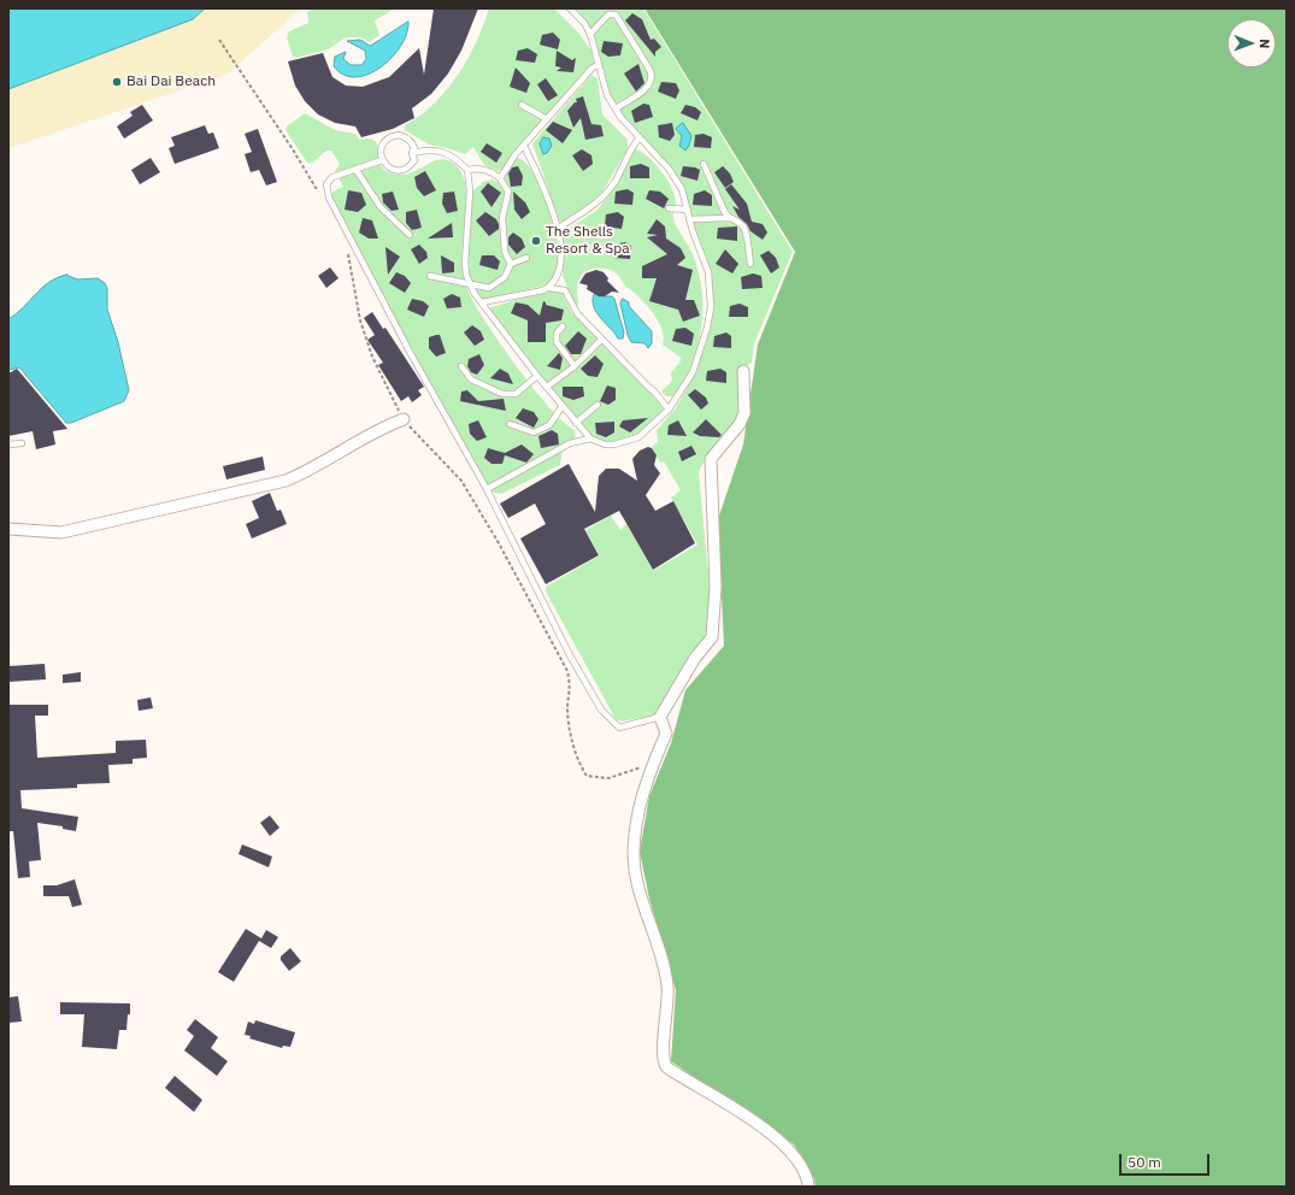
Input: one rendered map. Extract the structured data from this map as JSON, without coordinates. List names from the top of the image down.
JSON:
{
  "places": ["Bai Dai Beach", "The Shells Resort & Spa"],
  "scale_bar": "50 m",
  "north": "right"
}
